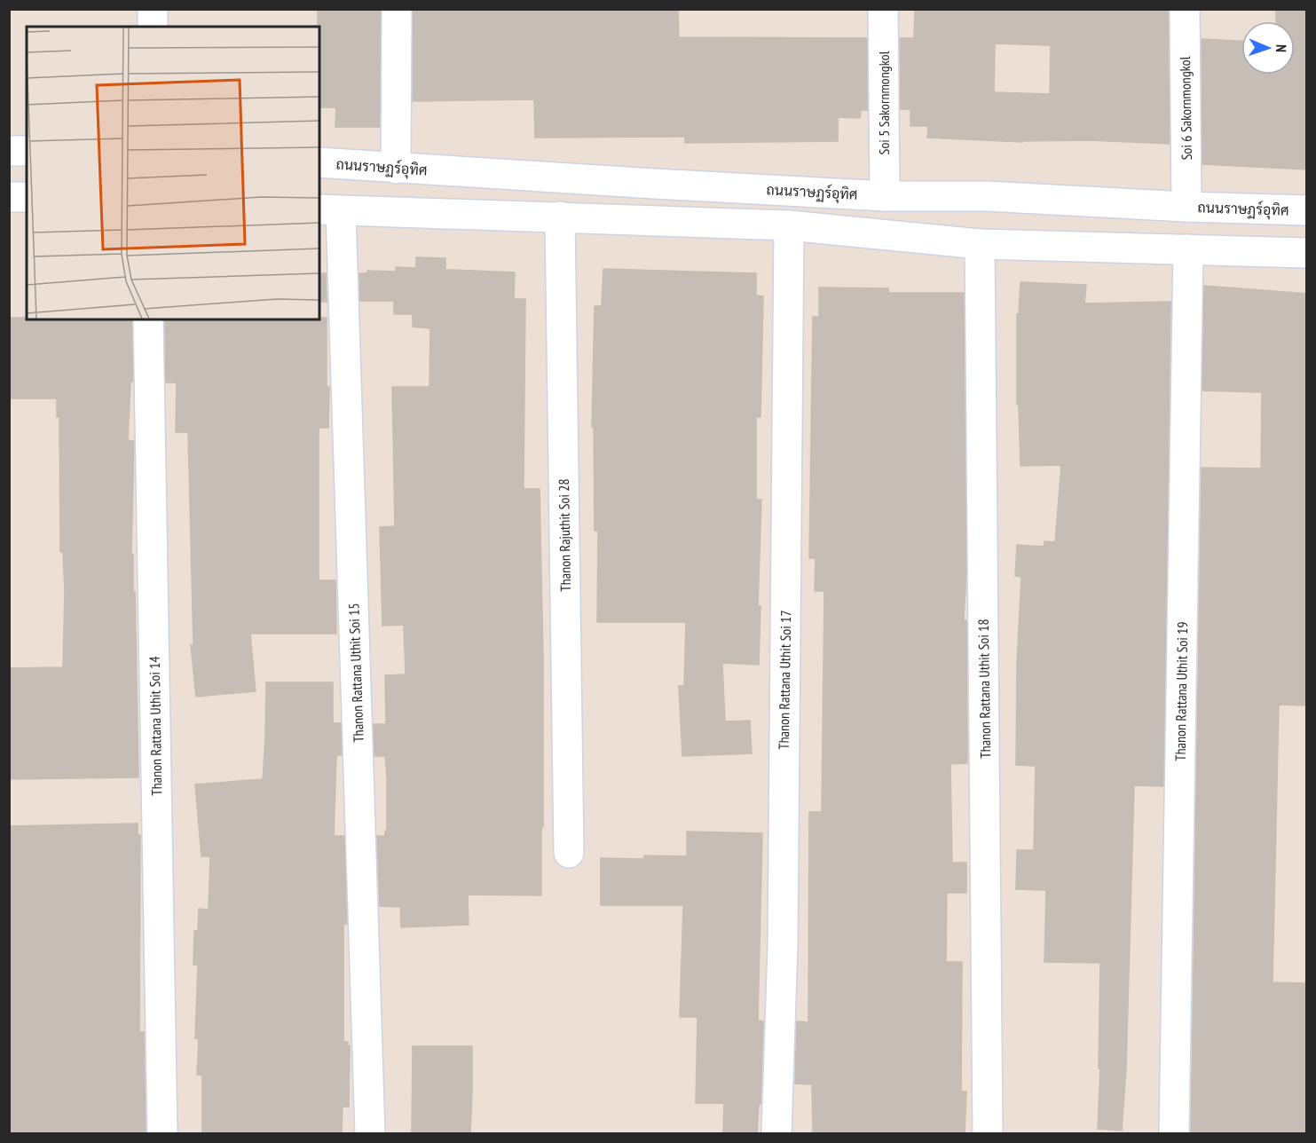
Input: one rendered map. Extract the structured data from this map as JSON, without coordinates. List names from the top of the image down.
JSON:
{
  "streets": {
    "street": [
      "Soi 5 Sakornmongkol",
      "Soi 6 Sakornmongkol",
      "ถนนราษฏร์อุทิศ",
      "Thanon Rajuthit Soi 28",
      "Thanon Rattana Uthit Soi 15",
      "Thanon Rattana Uthit Soi 17",
      "Thanon Rattana Uthit Soi 18",
      "Thanon Rattana Uthit Soi 19",
      "Thanon Rattana Uthit Soi 14"
    ]
  },
  "crossings": [
    ["Soi 5 Sakornmongkol", "ถนนราษฏร์อุทิศ"],
    ["Soi 6 Sakornmongkol", "ถนนราษฏร์อุทิศ"]
  ],
  "north": "right"
}
